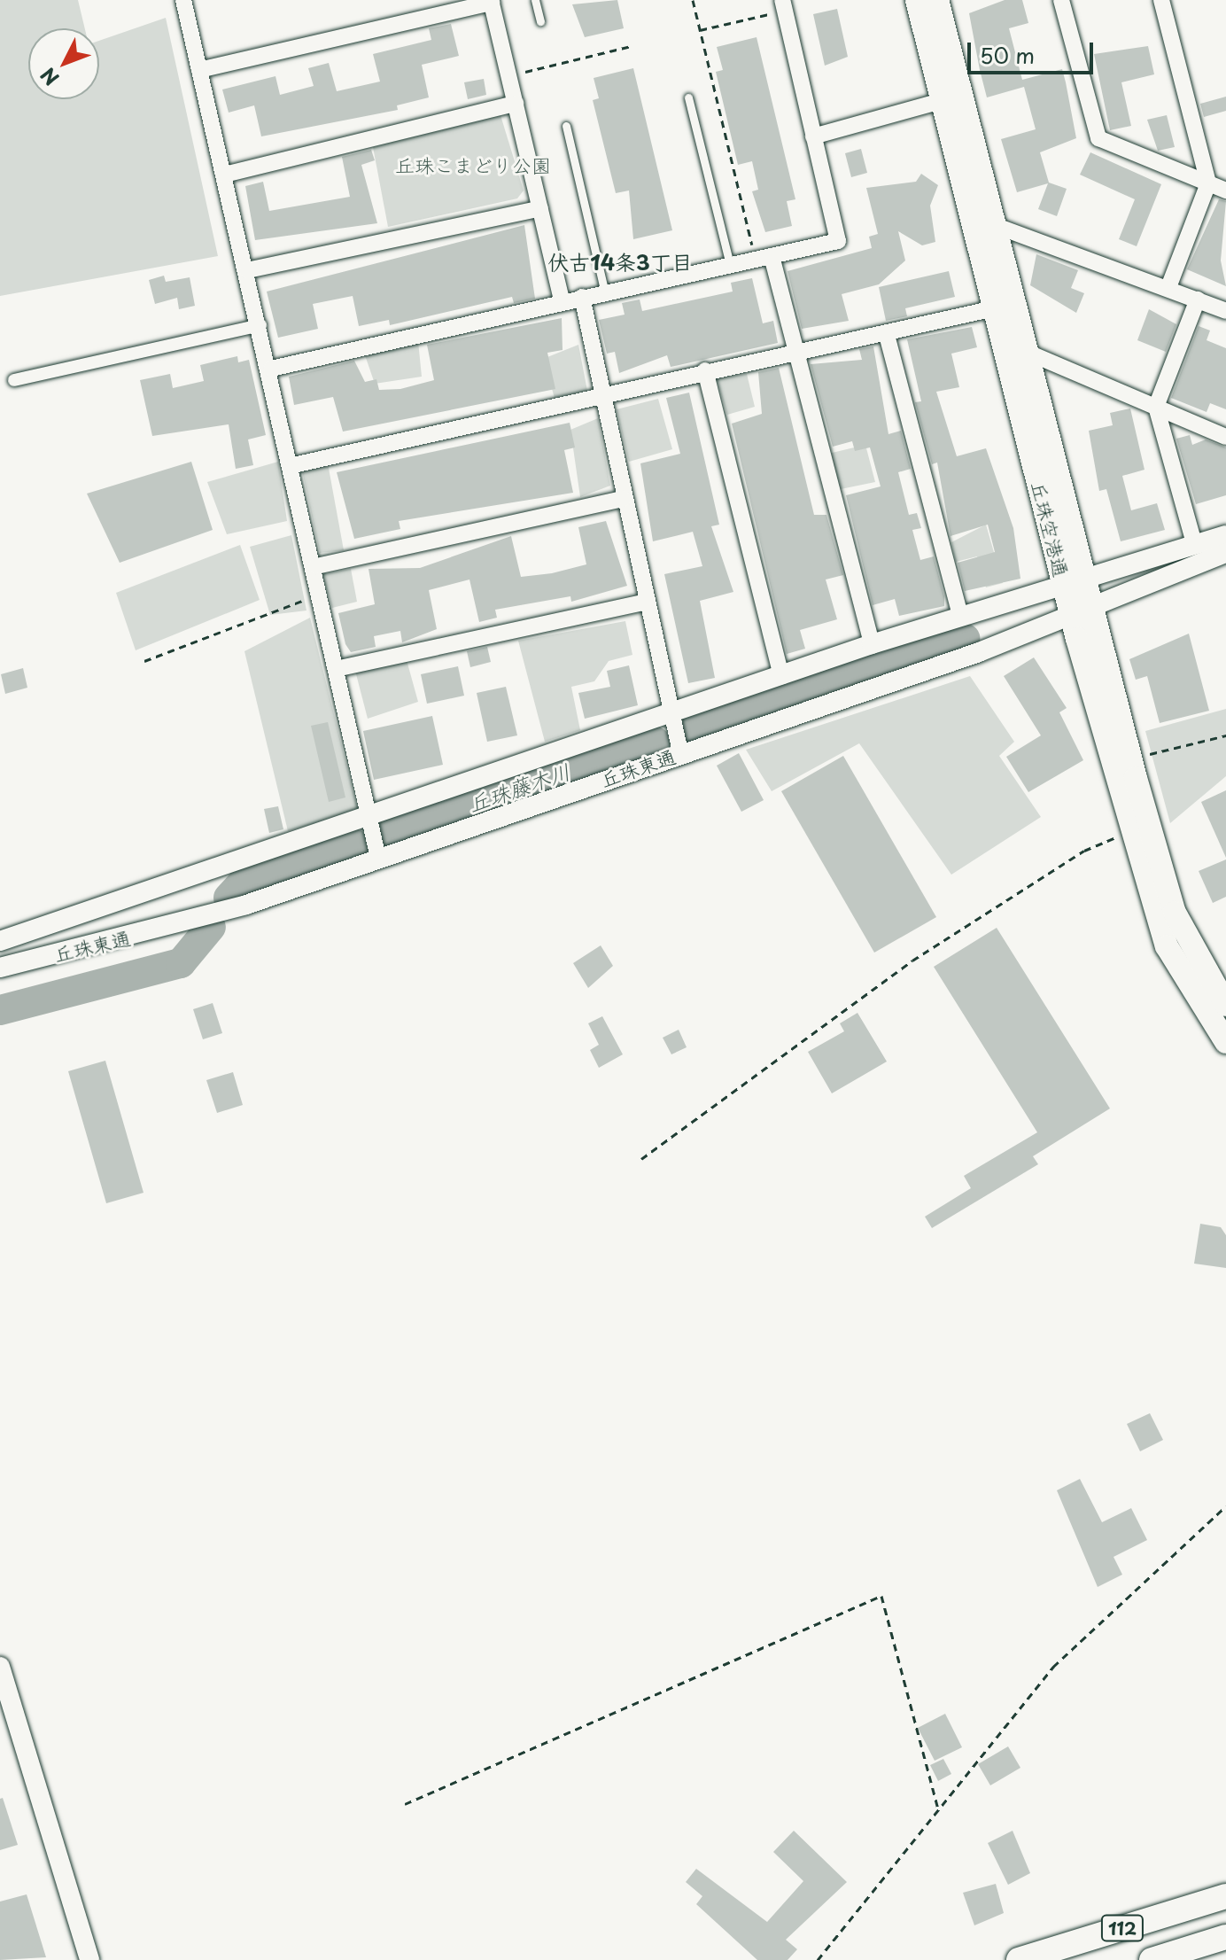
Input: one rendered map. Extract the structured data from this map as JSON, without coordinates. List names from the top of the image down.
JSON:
{
  "streets": {
    "main road": ["丘珠空港通", "112"],
    "street": ["丘珠東通"]
  },
  "crossings": [
    ["丘珠空港通", "丘珠東通"]
  ],
  "districts": ["伏古14条3丁目"],
  "water": ["丘珠藤木川"],
  "parks": ["丘珠こまどり公園"],
  "scale_bar": "50 m",
  "north": "bottom left"
}
